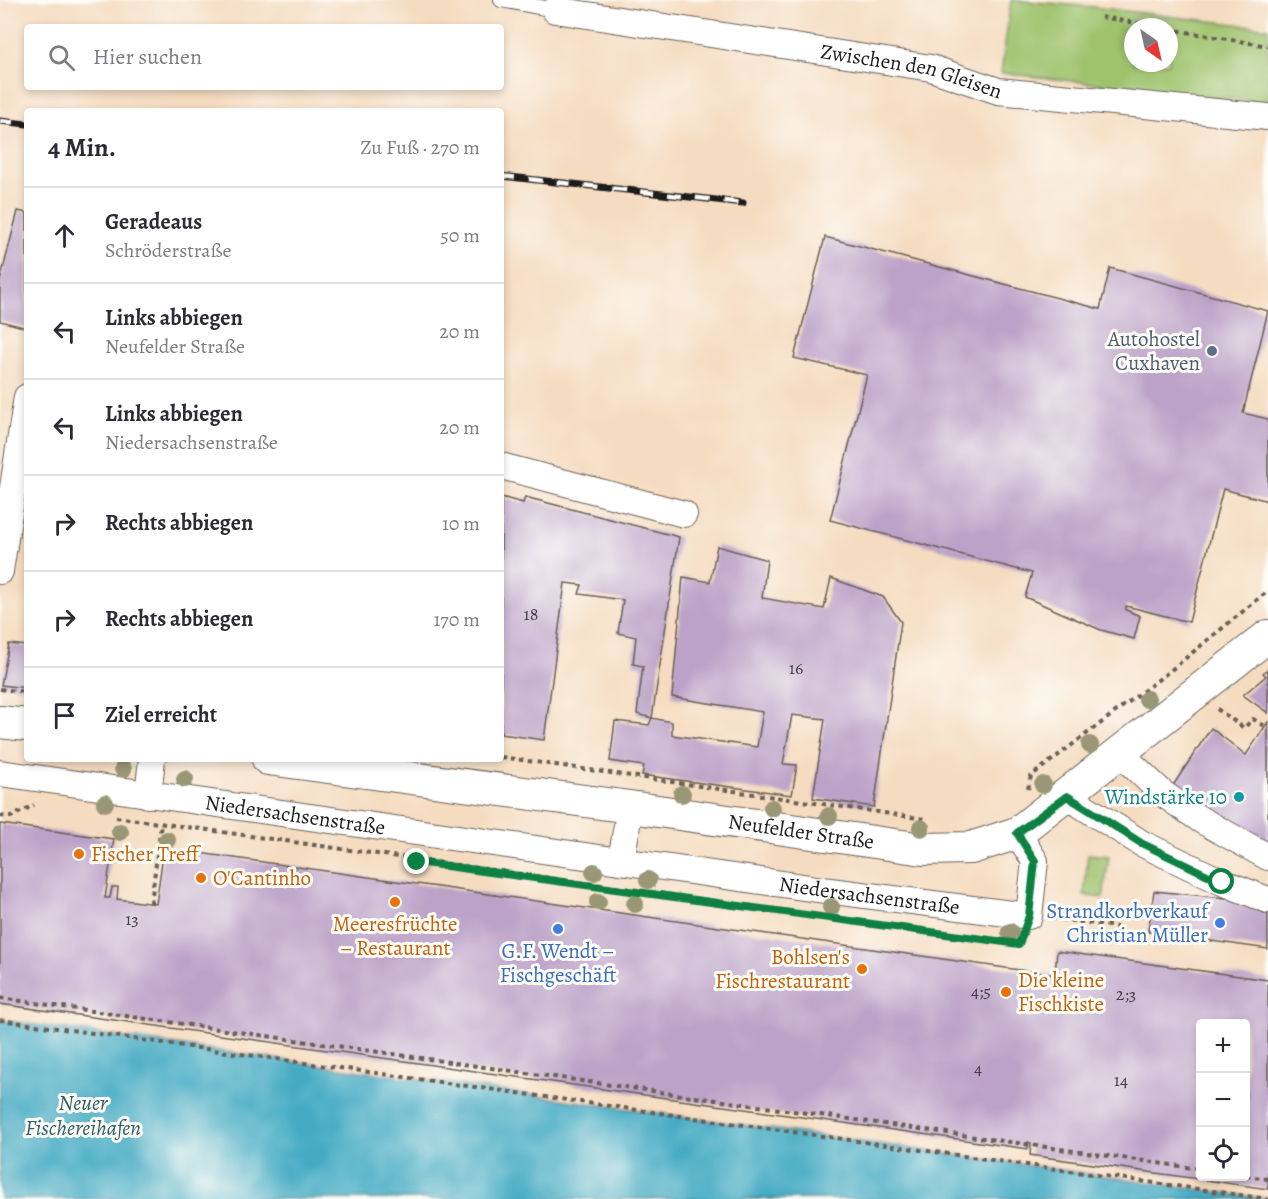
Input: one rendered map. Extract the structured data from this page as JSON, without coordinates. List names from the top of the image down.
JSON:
{
  "streets": {
    "street": ["Zwischen den Gleisen", "Niedersachsenstraße", "Neufelder Straße"]
  },
  "water": ["Neuer Fischereihafen"],
  "places": [
    "Autohostel Cuxhaven",
    "Windstärke 10",
    "Fischer Treff",
    "O'Cantinho",
    "Meeresfrüchte – Restaurant",
    "Strandkorbverkauf Christian Müller",
    "G.F. Wendt – Fischgeschäft",
    "Bohlsen's Fischrestaurant",
    "Die kleine Fischkiste"
  ],
  "house_numbers": [
    "18",
    "16",
    "13",
    "4;5",
    "2;3",
    "4",
    "14"
  ],
  "north": "bottom right",
  "page": {
    "search": "Hier suchen",
    "heading": ["4 Min.", "Zu Fuß · 270 m"],
    "list": [
      ["Geradeaus", "Schröderstraße", "50 m"],
      ["Links abbiegen", "Neufelder Straße", "20 m"],
      ["Links abbiegen", "Niedersachsenstraße", "20 m"],
      ["Rechts abbiegen", "10 m"],
      ["Rechts abbiegen", "170 m"],
      "Ziel erreicht"
    ],
    "map_buttons": ["+", "−"]
  }
}
